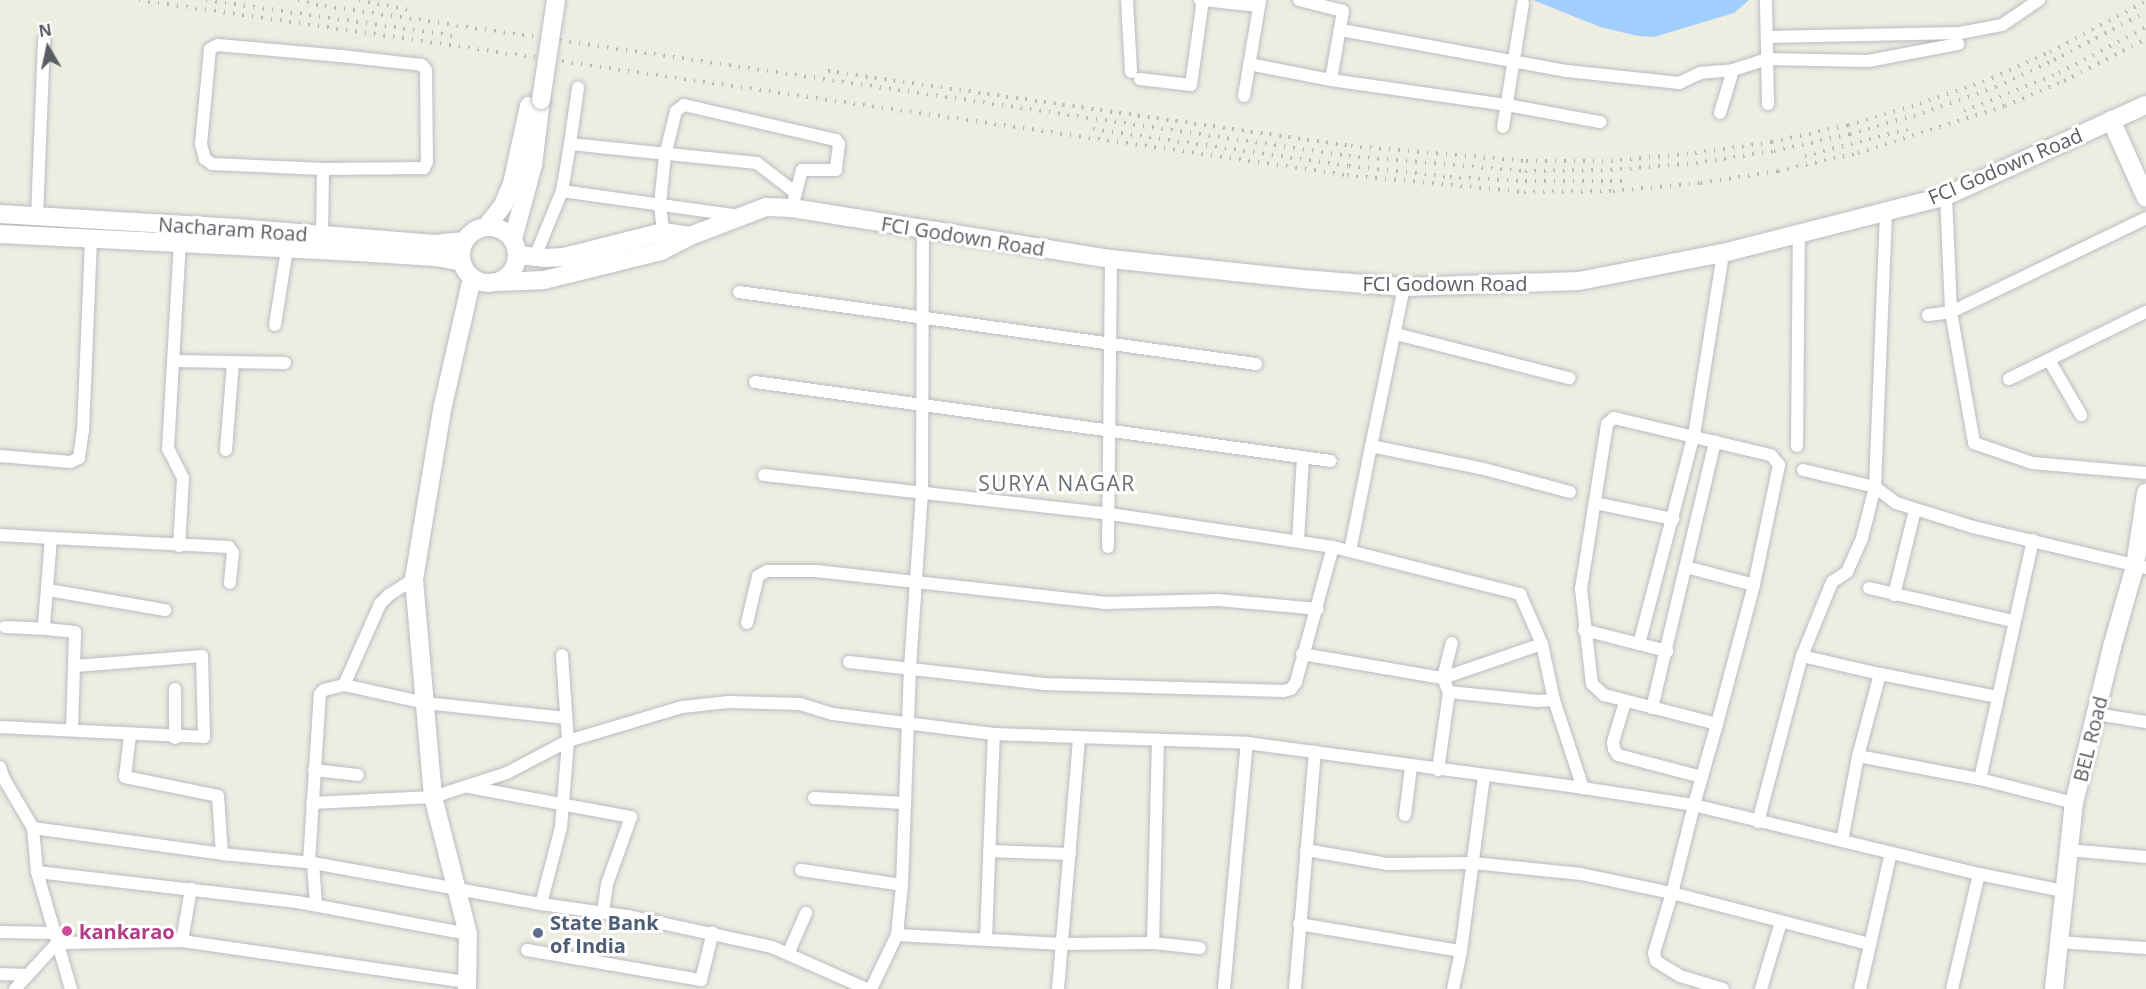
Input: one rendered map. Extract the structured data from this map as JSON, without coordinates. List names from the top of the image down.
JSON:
{
  "streets": {
    "street": ["FCI Godown Road", "Nacharam Road", "BEL Road"]
  },
  "crossings": [
    ["FCI Godown Road", "Nacharam Road"]
  ],
  "districts": ["SURYA NAGAR"],
  "places": ["kankarao", "State Bank of India"],
  "north": "top"
}
